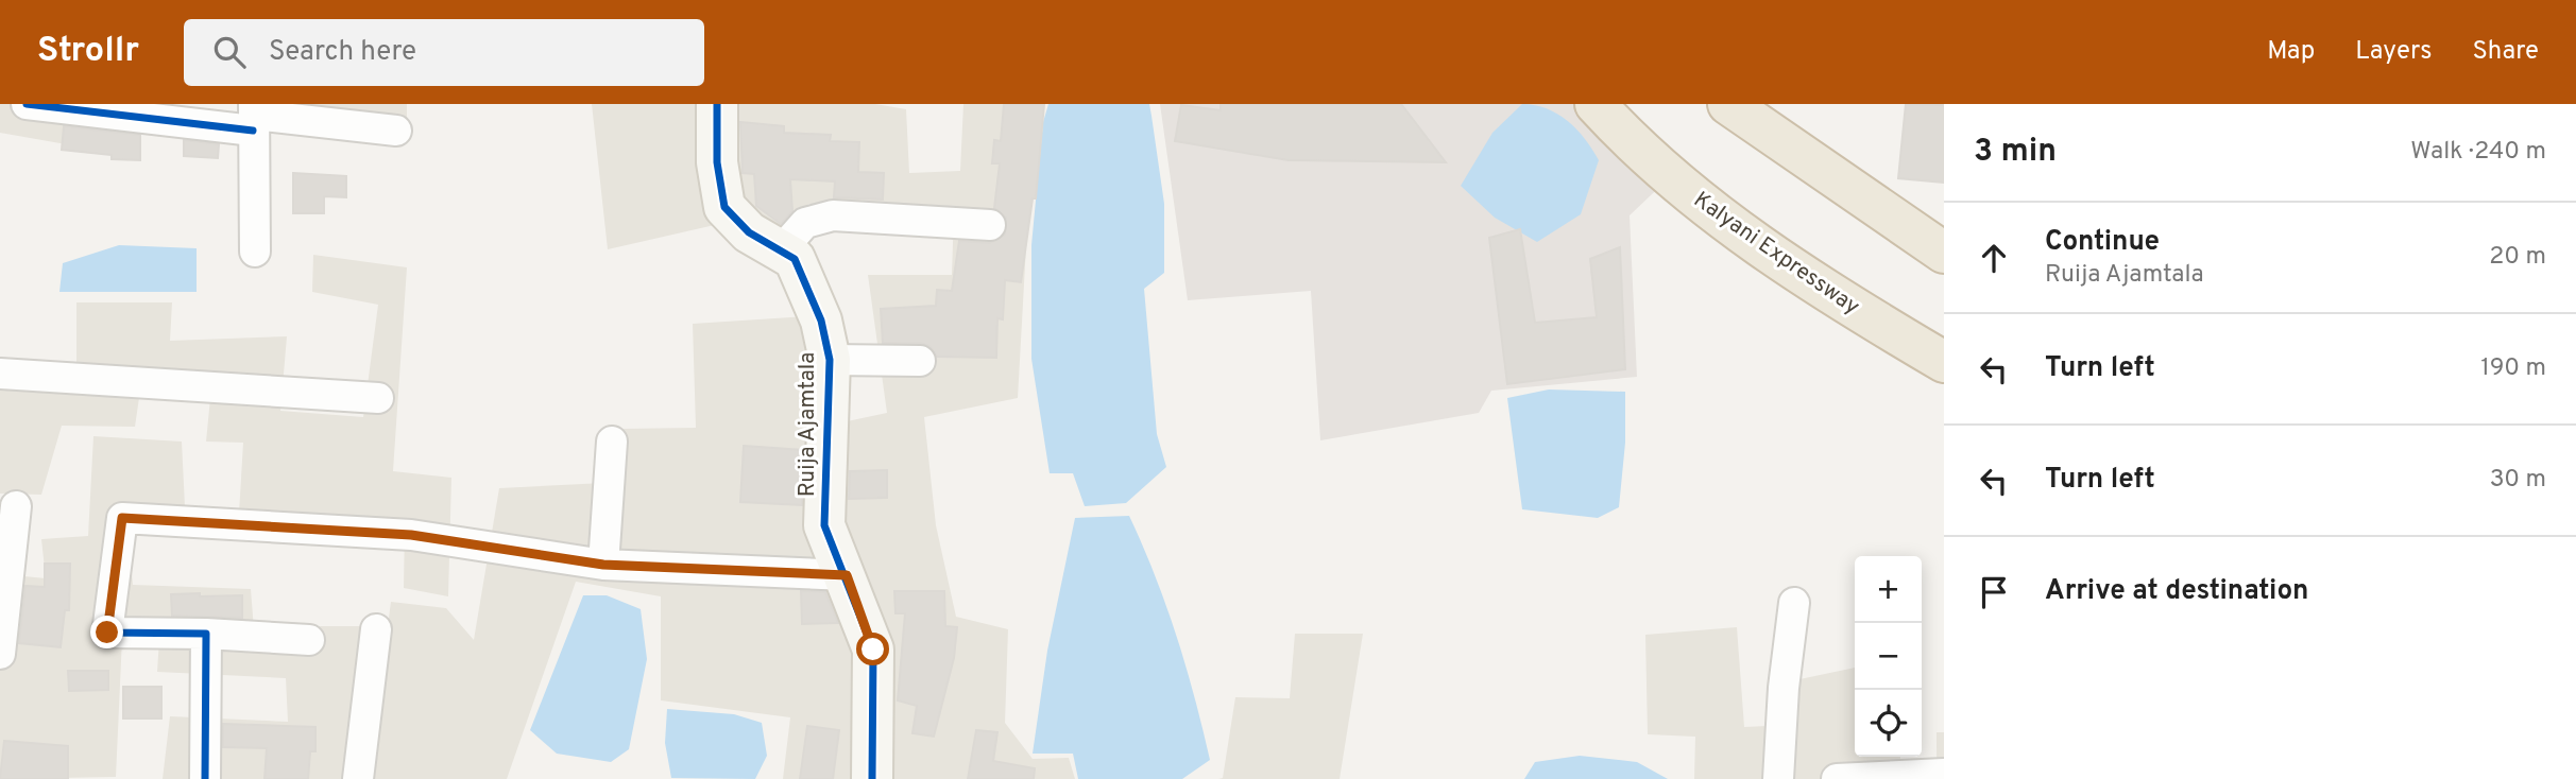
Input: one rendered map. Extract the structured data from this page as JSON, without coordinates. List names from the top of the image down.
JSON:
{
  "streets": {
    "highway": ["Kalyani Expressway"],
    "street": ["Ruija Ajamtala"]
  },
  "page": {
    "header": "Strollr",
    "search": "Search here",
    "nav": ["Map", "Layers", "Share"],
    "heading": ["3 min", "Walk · 240 m"],
    "list": [
      ["Continue", "Ruija Ajamtala", "20 m"],
      ["Turn left", "190 m"],
      ["Turn left", "30 m"],
      "Arrive at destination"
    ],
    "map_buttons": ["+", "−"]
  }
}
